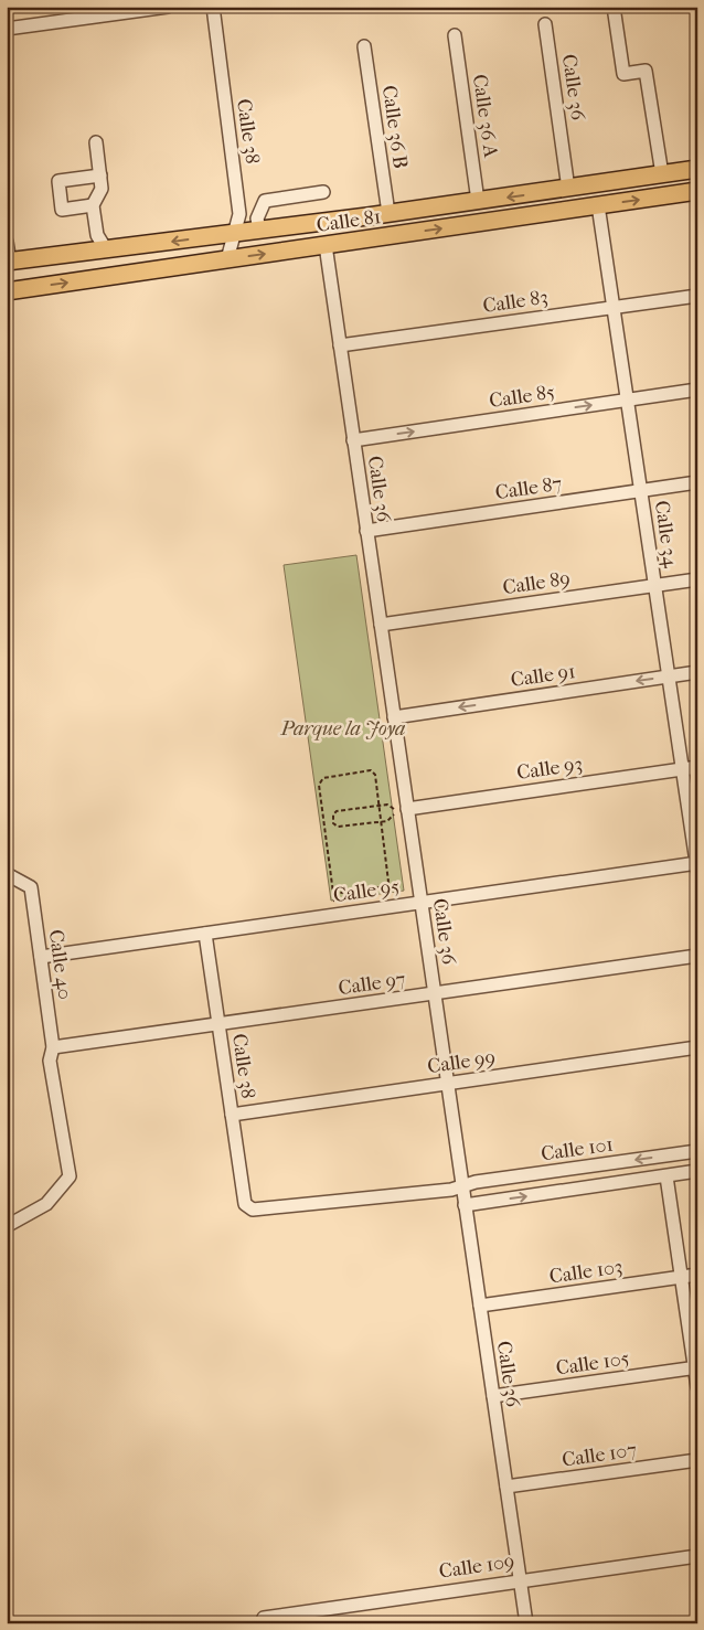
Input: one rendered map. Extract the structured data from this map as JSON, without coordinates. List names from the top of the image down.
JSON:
{
  "streets": {
    "main road": ["Calle 81"],
    "street": [
      "Calle 36",
      "Calle 36 A",
      "Calle 36 B",
      "Calle 38",
      "Calle 83",
      "Calle 85",
      "Calle 87",
      "Calle 34",
      "Calle 89",
      "Calle 91",
      "Calle 93",
      "Calle 95",
      "Calle 40",
      "Calle 97",
      "Calle 99",
      "Calle 101",
      "Calle 103",
      "Calle 105",
      "Calle 107",
      "Calle 109"
    ]
  },
  "crossings": [
    ["Calle 36", "Calle 81"],
    ["Calle 36", "Calle 83"],
    ["Calle 36", "Calle 85"],
    ["Calle 36", "Calle 87"],
    ["Calle 36", "Calle 89"],
    ["Calle 36", "Calle 91"],
    ["Calle 36", "Calle 93"],
    ["Calle 36", "Calle 95"],
    ["Calle 36", "Calle 97"],
    ["Calle 36", "Calle 99"],
    ["Calle 36", "Calle 101"],
    ["Calle 36", "Calle 103"],
    ["Calle 36", "Calle 105"],
    ["Calle 36", "Calle 107"],
    ["Calle 36", "Calle 109"],
    ["Calle 36 A", "Calle 81"],
    ["Calle 36 B", "Calle 81"],
    ["Calle 38", "Calle 81"],
    ["Calle 38", "Calle 95"],
    ["Calle 38", "Calle 97"],
    ["Calle 38", "Calle 99"],
    ["Calle 38", "Calle 101"],
    ["Calle 81", "Calle 34"],
    ["Calle 83", "Calle 34"],
    ["Calle 85", "Calle 34"],
    ["Calle 87", "Calle 34"],
    ["Calle 34", "Calle 89"],
    ["Calle 34", "Calle 91"],
    ["Calle 34", "Calle 93"],
    ["Calle 34", "Calle 95"],
    ["Calle 95", "Calle 40"],
    ["Calle 40", "Calle 97"]
  ],
  "one_way": ["Calle 85", "Calle 91"],
  "parks": ["Parque la Joya"]
}
